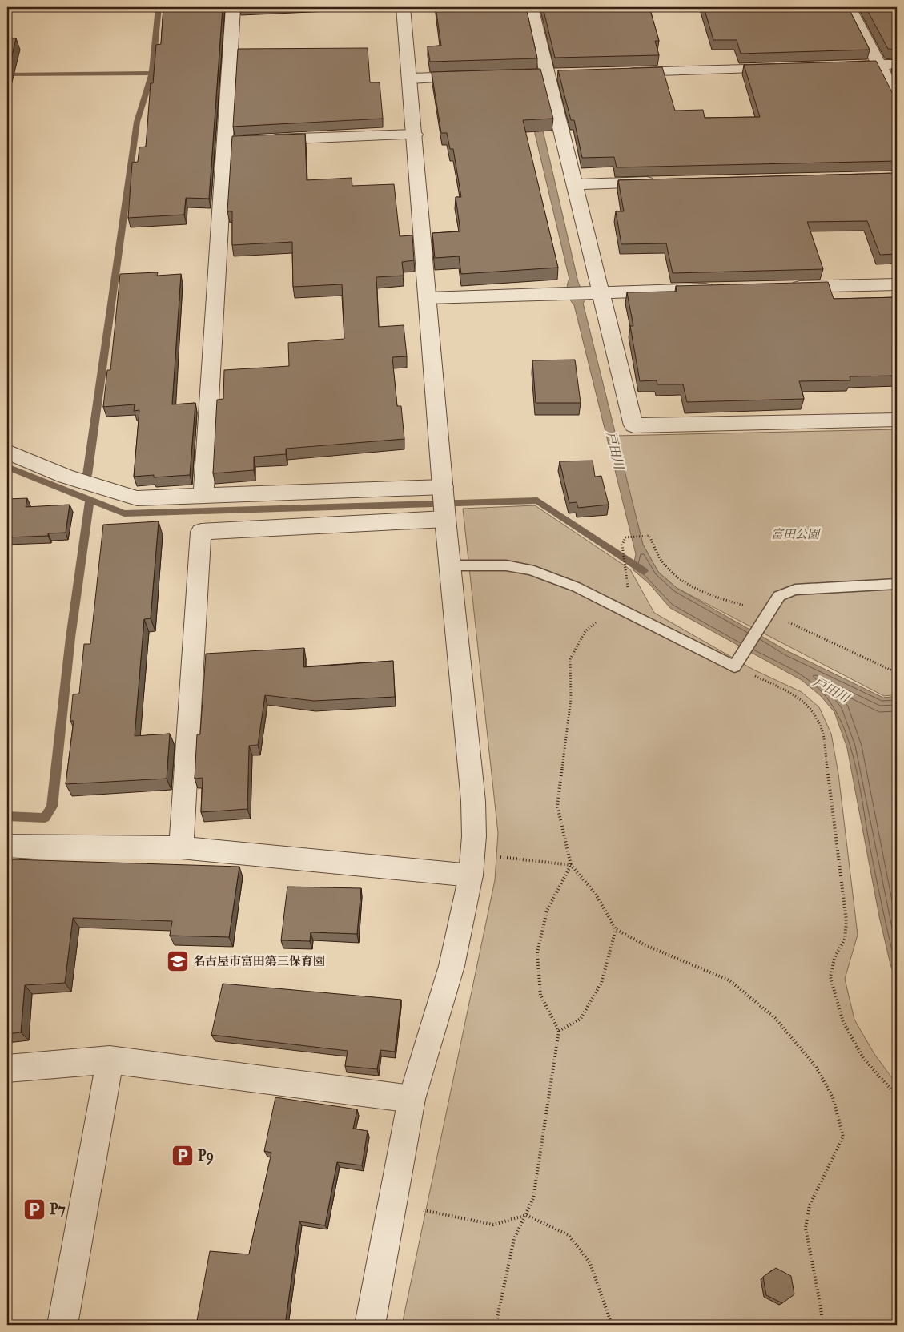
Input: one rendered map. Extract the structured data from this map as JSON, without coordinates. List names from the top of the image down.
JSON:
{
  "water": ["戸田川"],
  "parks": ["富田公園"],
  "places": {
    "school or university": ["名古屋市富田第三保育園"],
    "parking": ["P9", "P7"]
  }
}
